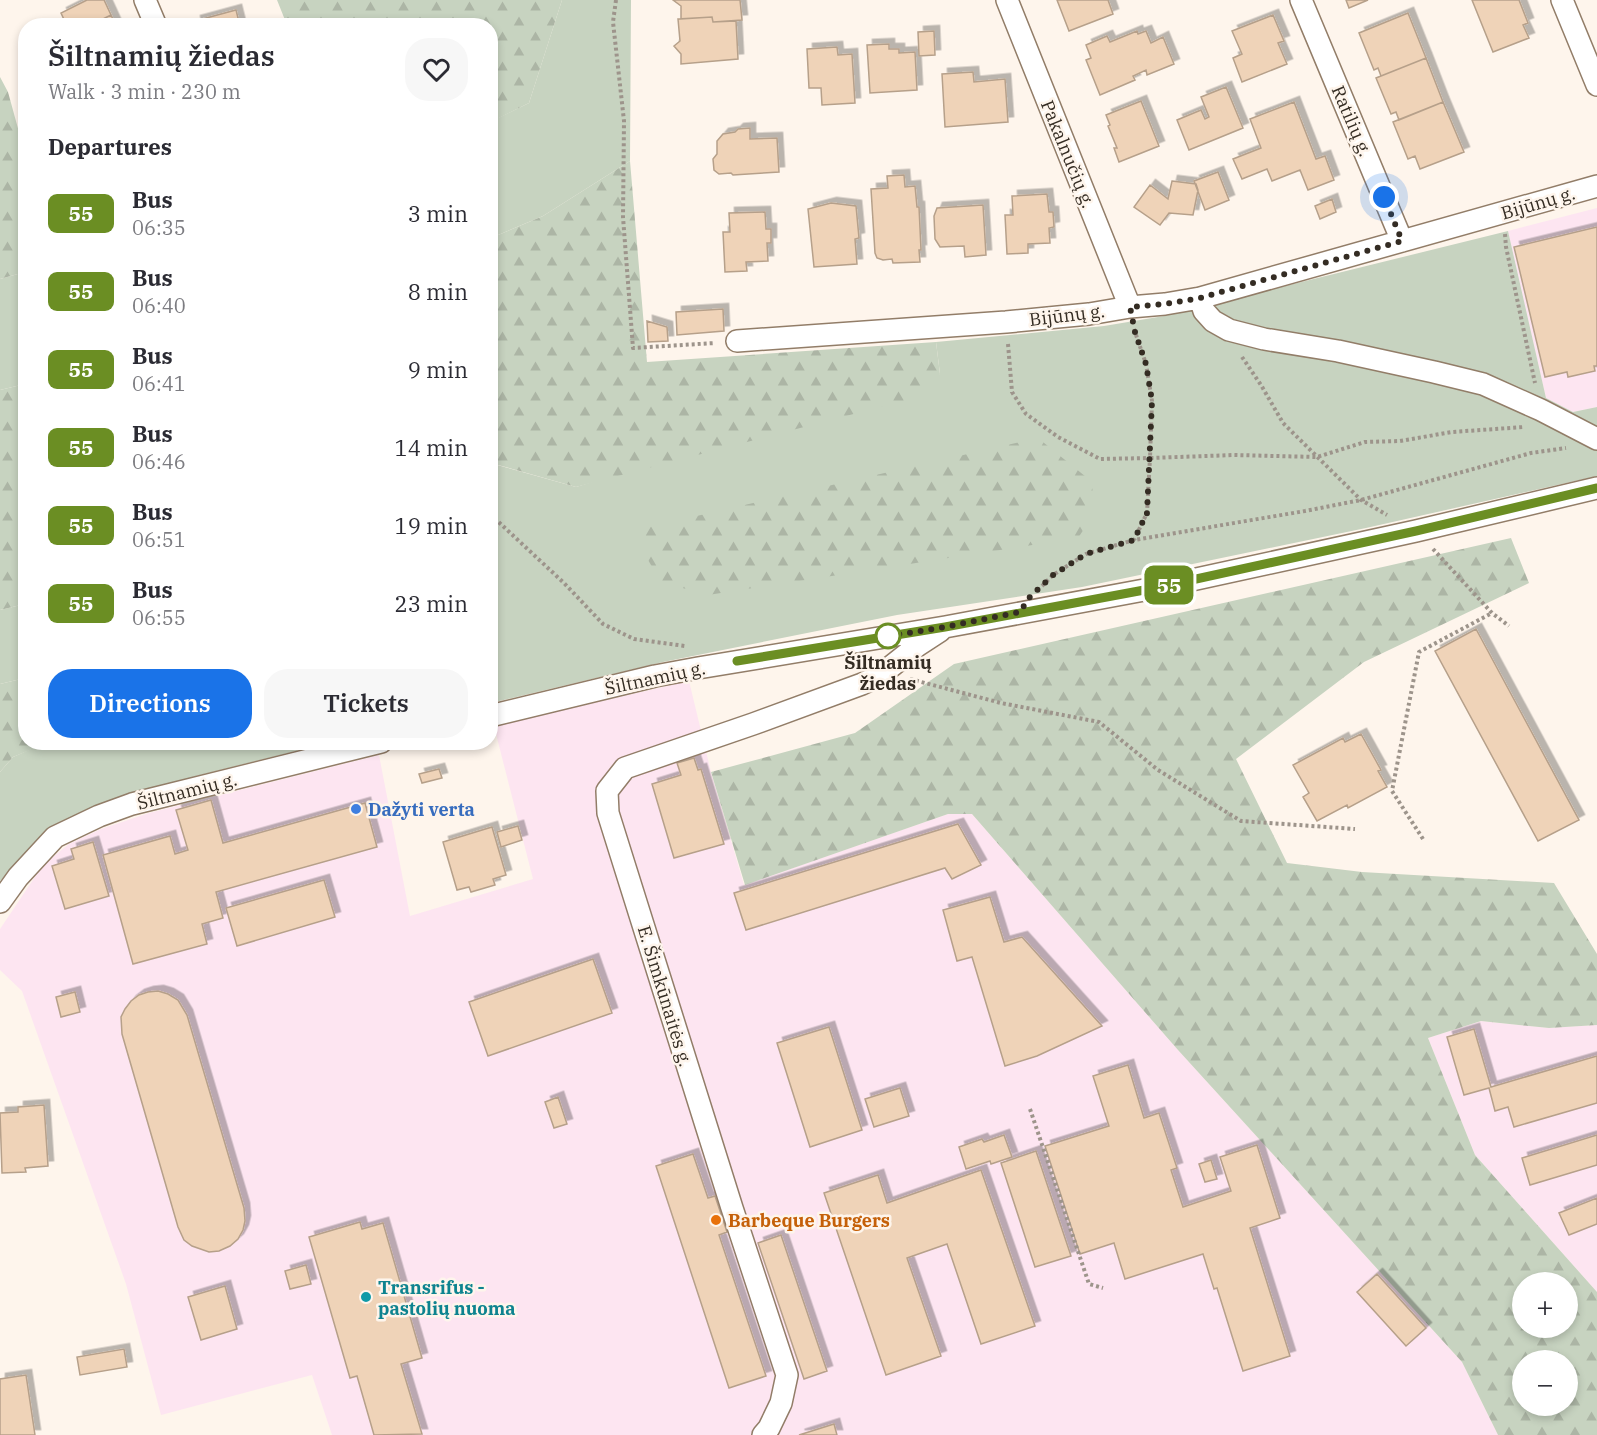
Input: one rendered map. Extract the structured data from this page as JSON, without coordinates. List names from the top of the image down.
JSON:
{
  "streets": {
    "street": [
      "Ratilių g.",
      "Pakalnučių g.",
      "Bijūnų g.",
      "Šiltnamių g.",
      "E. Šimkūnaitės g."
    ]
  },
  "crossings": [
    ["Ratilių g.", "Bijūnų g."],
    ["Pakalnučių g.", "Bijūnų g."],
    ["Šiltnamių g.", "E. Šimkūnaitės g."]
  ],
  "places": [
    "Šiltnamių žiedas",
    "Dažyti verta",
    "Barbeque Burgers",
    "Transrifus - pastolių nuoma"
  ],
  "lines": ["bus line 55"],
  "page": {
    "on_map": "55",
    "heading": [
      ["Šiltnamių žiedas", "Walk · 3 min · 230 m"],
      "Departures"
    ],
    "list": [
      {
        "mark": "55",
        "name": "Bus",
        "note": "06:35",
        "value": "3 min"
      },
      {
        "mark": "55",
        "name": "Bus",
        "note": "06:40",
        "value": "8 min"
      },
      {
        "mark": "55",
        "name": "Bus",
        "note": "06:41",
        "value": "9 min"
      },
      {
        "mark": "55",
        "name": "Bus",
        "note": "06:46",
        "value": "14 min"
      },
      {
        "mark": "55",
        "name": "Bus",
        "note": "06:51",
        "value": "19 min"
      },
      {
        "mark": "55",
        "name": "Bus",
        "note": "06:55",
        "value": "23 min"
      }
    ],
    "buttons": ["Directions", "Tickets"],
    "map_buttons": ["+", "−"]
  }
}
